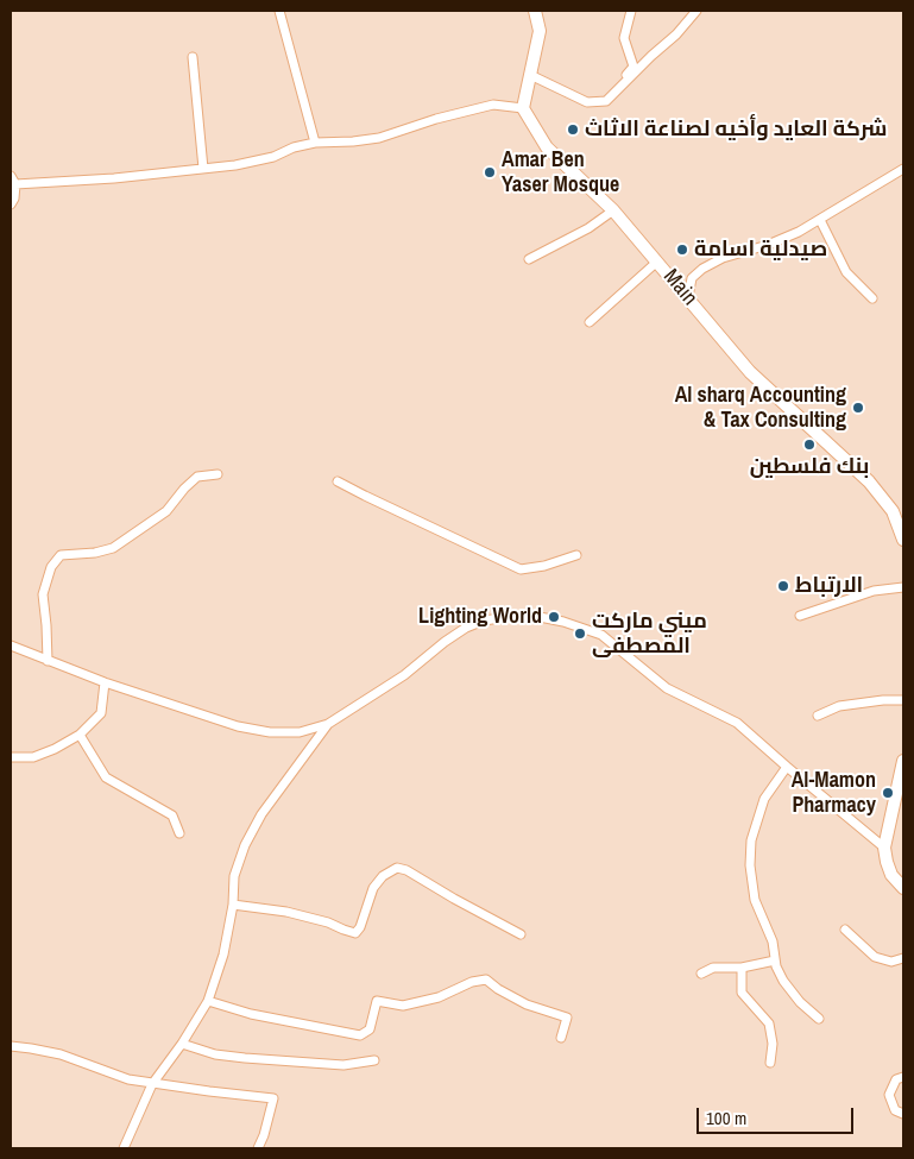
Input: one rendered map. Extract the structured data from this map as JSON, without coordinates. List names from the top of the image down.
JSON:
{
  "streets": {
    "main road": ["Main"]
  },
  "places": [
    "شركة العايد وأخيه لصناعة الاثاث",
    "Amar Ben Yaser Mosque",
    "صيدلية اسامة",
    "Al sharq Accounting & Tax Consulting",
    "بنك فلسطين",
    "الارتباط",
    "Lighting World",
    "ميني ماركت المصطفى",
    "Al-Mamon Pharmacy"
  ],
  "scale_bar": "100 m"
}
